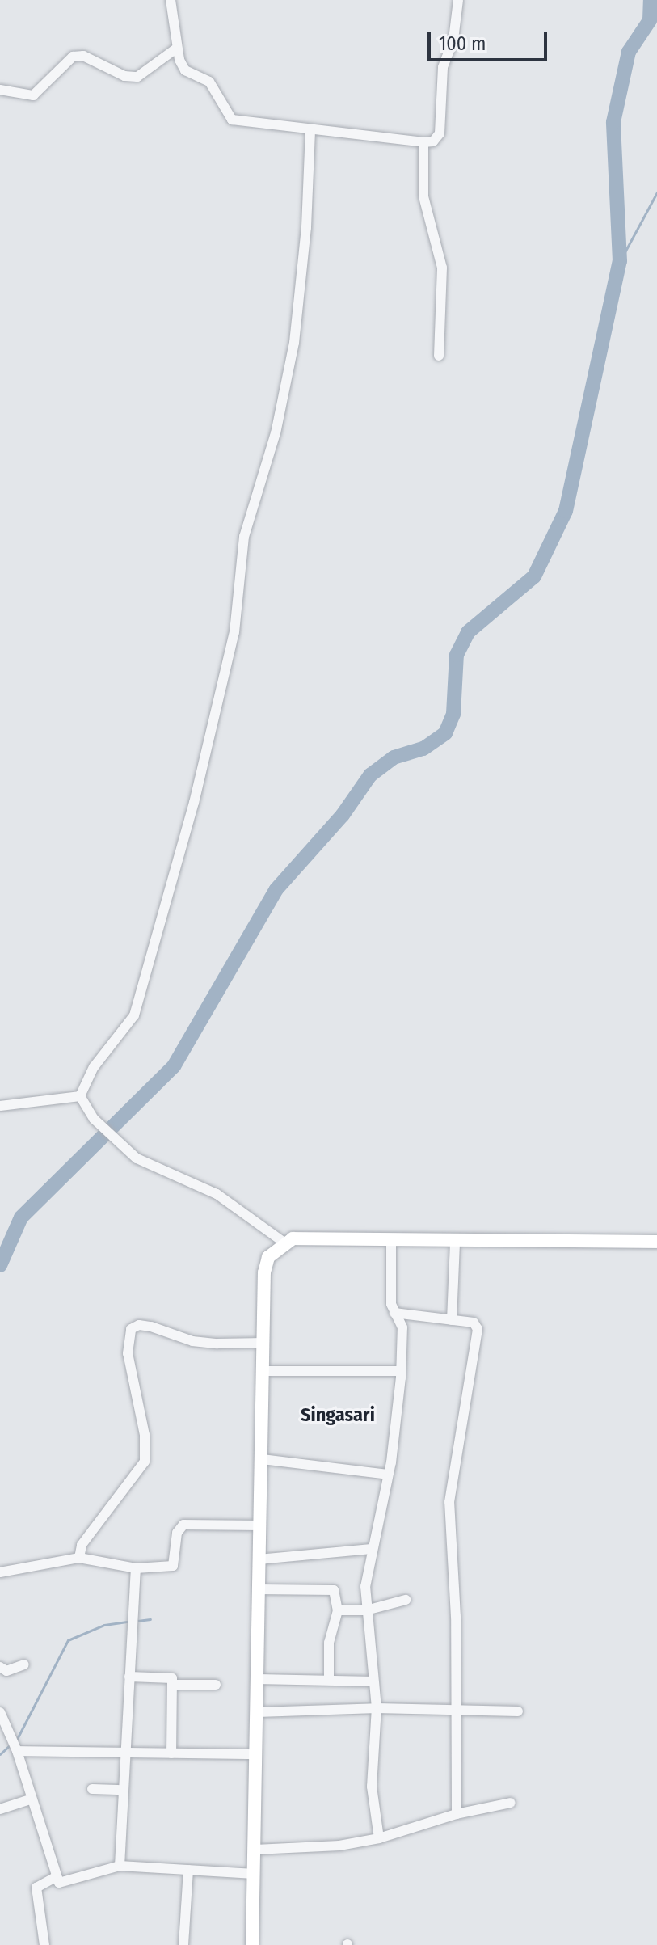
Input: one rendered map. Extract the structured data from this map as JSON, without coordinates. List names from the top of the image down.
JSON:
{
  "districts": ["Singasari"],
  "scale_bar": "100 m"
}
